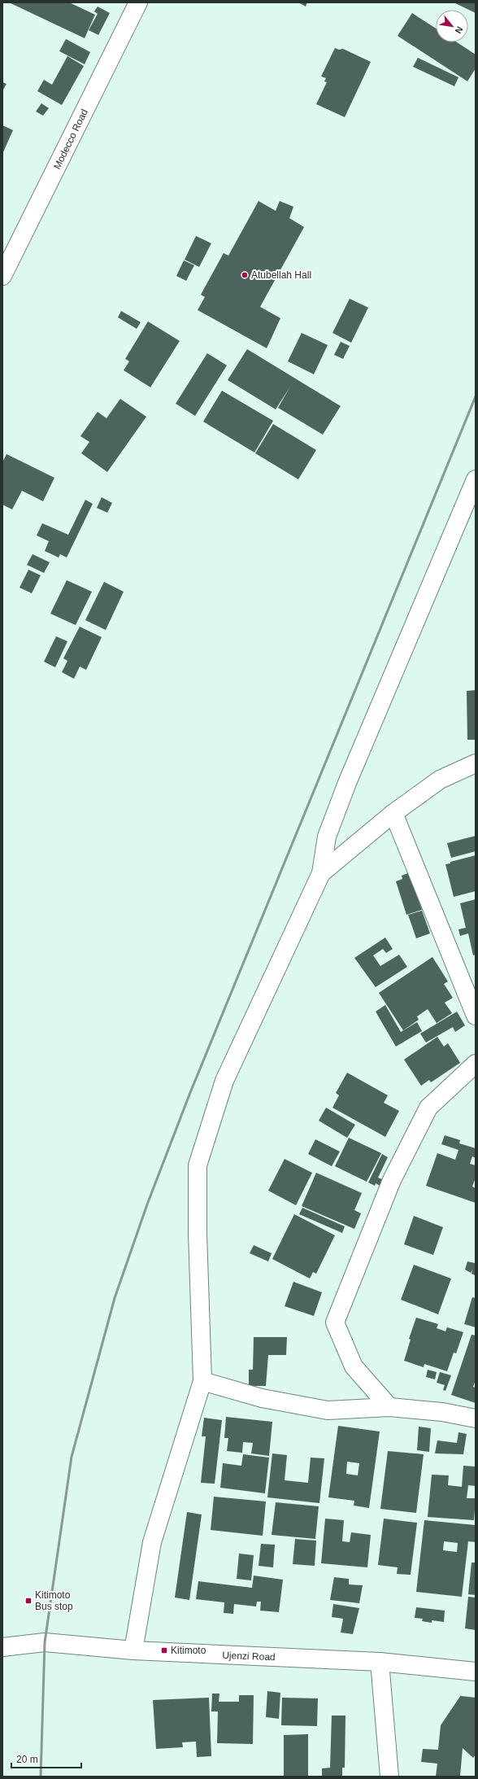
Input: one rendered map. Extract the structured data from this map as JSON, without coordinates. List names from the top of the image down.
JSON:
{
  "streets": {
    "street": ["Modecco Road", "Ujenzi Road"]
  },
  "places": {
    "other": ["Atubellah Hall"],
    "transit": ["Kitimoto Bus stop", "Kitimoto"]
  },
  "scale_bar": "20 m",
  "north": "bottom right"
}
